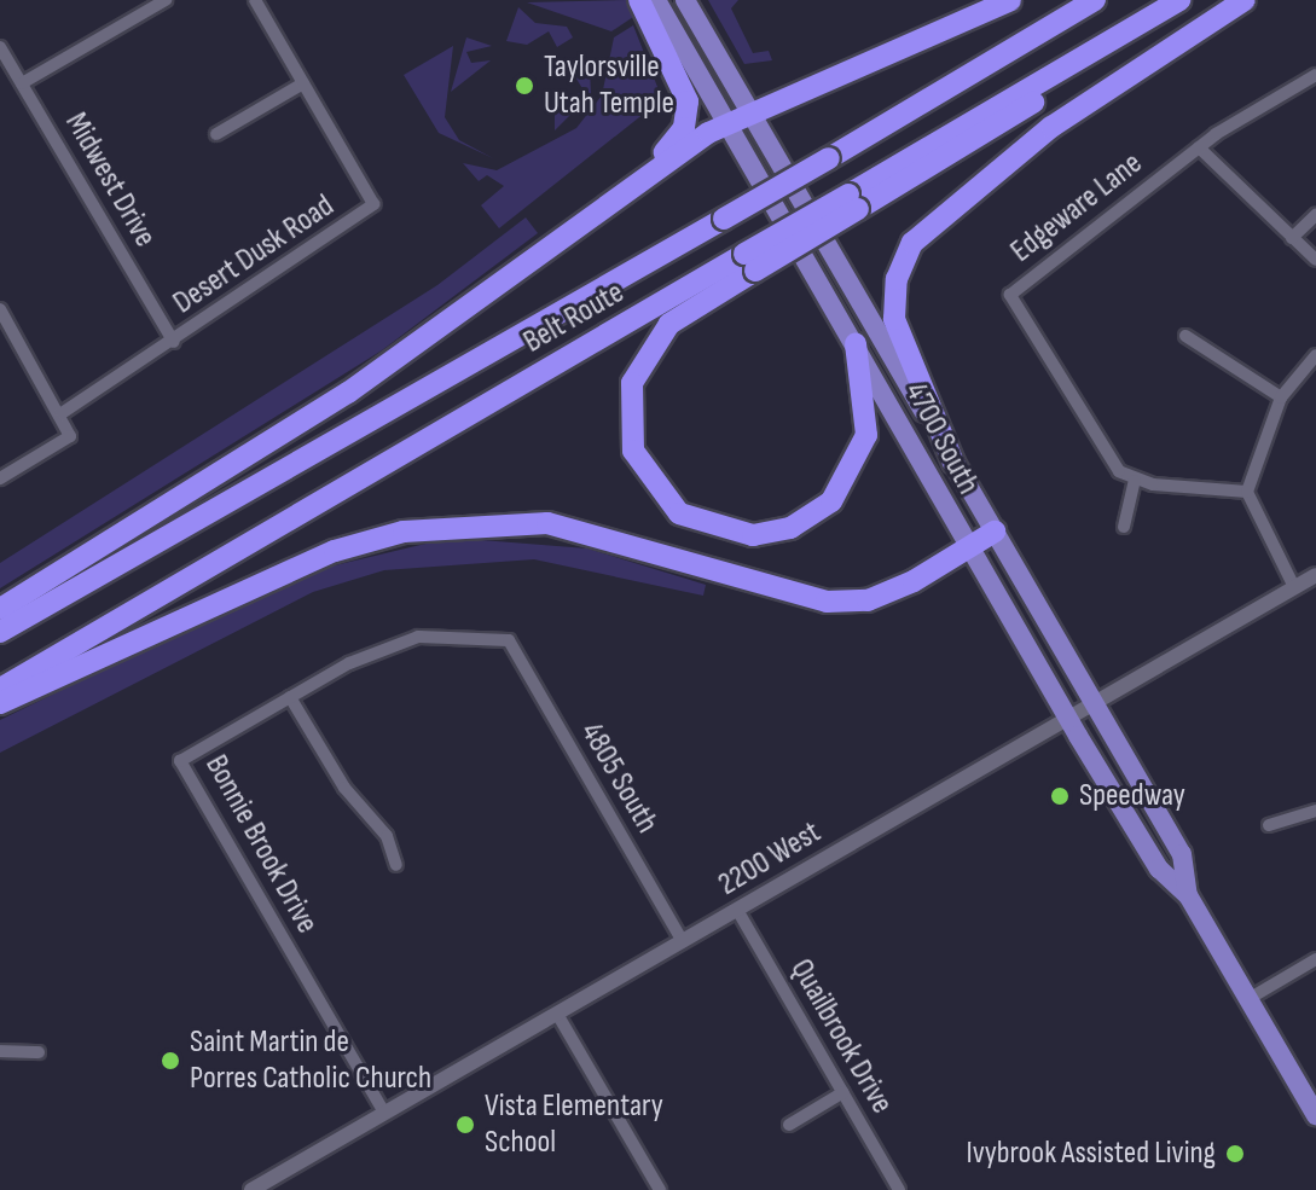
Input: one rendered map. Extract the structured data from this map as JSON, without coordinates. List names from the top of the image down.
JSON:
{
  "streets": {
    "highway": ["Belt Route"],
    "main road": ["4700 South"],
    "street": [
      "Midwest Drive",
      "Edgeware Lane",
      "Desert Dusk Road",
      "4805 South",
      "Bonnie Brook Drive",
      "2200 West",
      "Quailbrook Drive"
    ]
  },
  "crossings": [
    ["Midwest Drive", "Desert Dusk Road"],
    ["4700 South", "2200 West"],
    ["4805 South", "Bonnie Brook Drive"],
    ["4805 South", "2200 West"],
    ["Bonnie Brook Drive", "2200 West"],
    ["2200 West", "Quailbrook Drive"]
  ],
  "places": [
    "Taylorsville Utah Temple",
    "Speedway",
    "Saint Martin de Porres Catholic Church",
    "Vista Elementary School",
    "Ivybrook Assisted Living"
  ]
}
